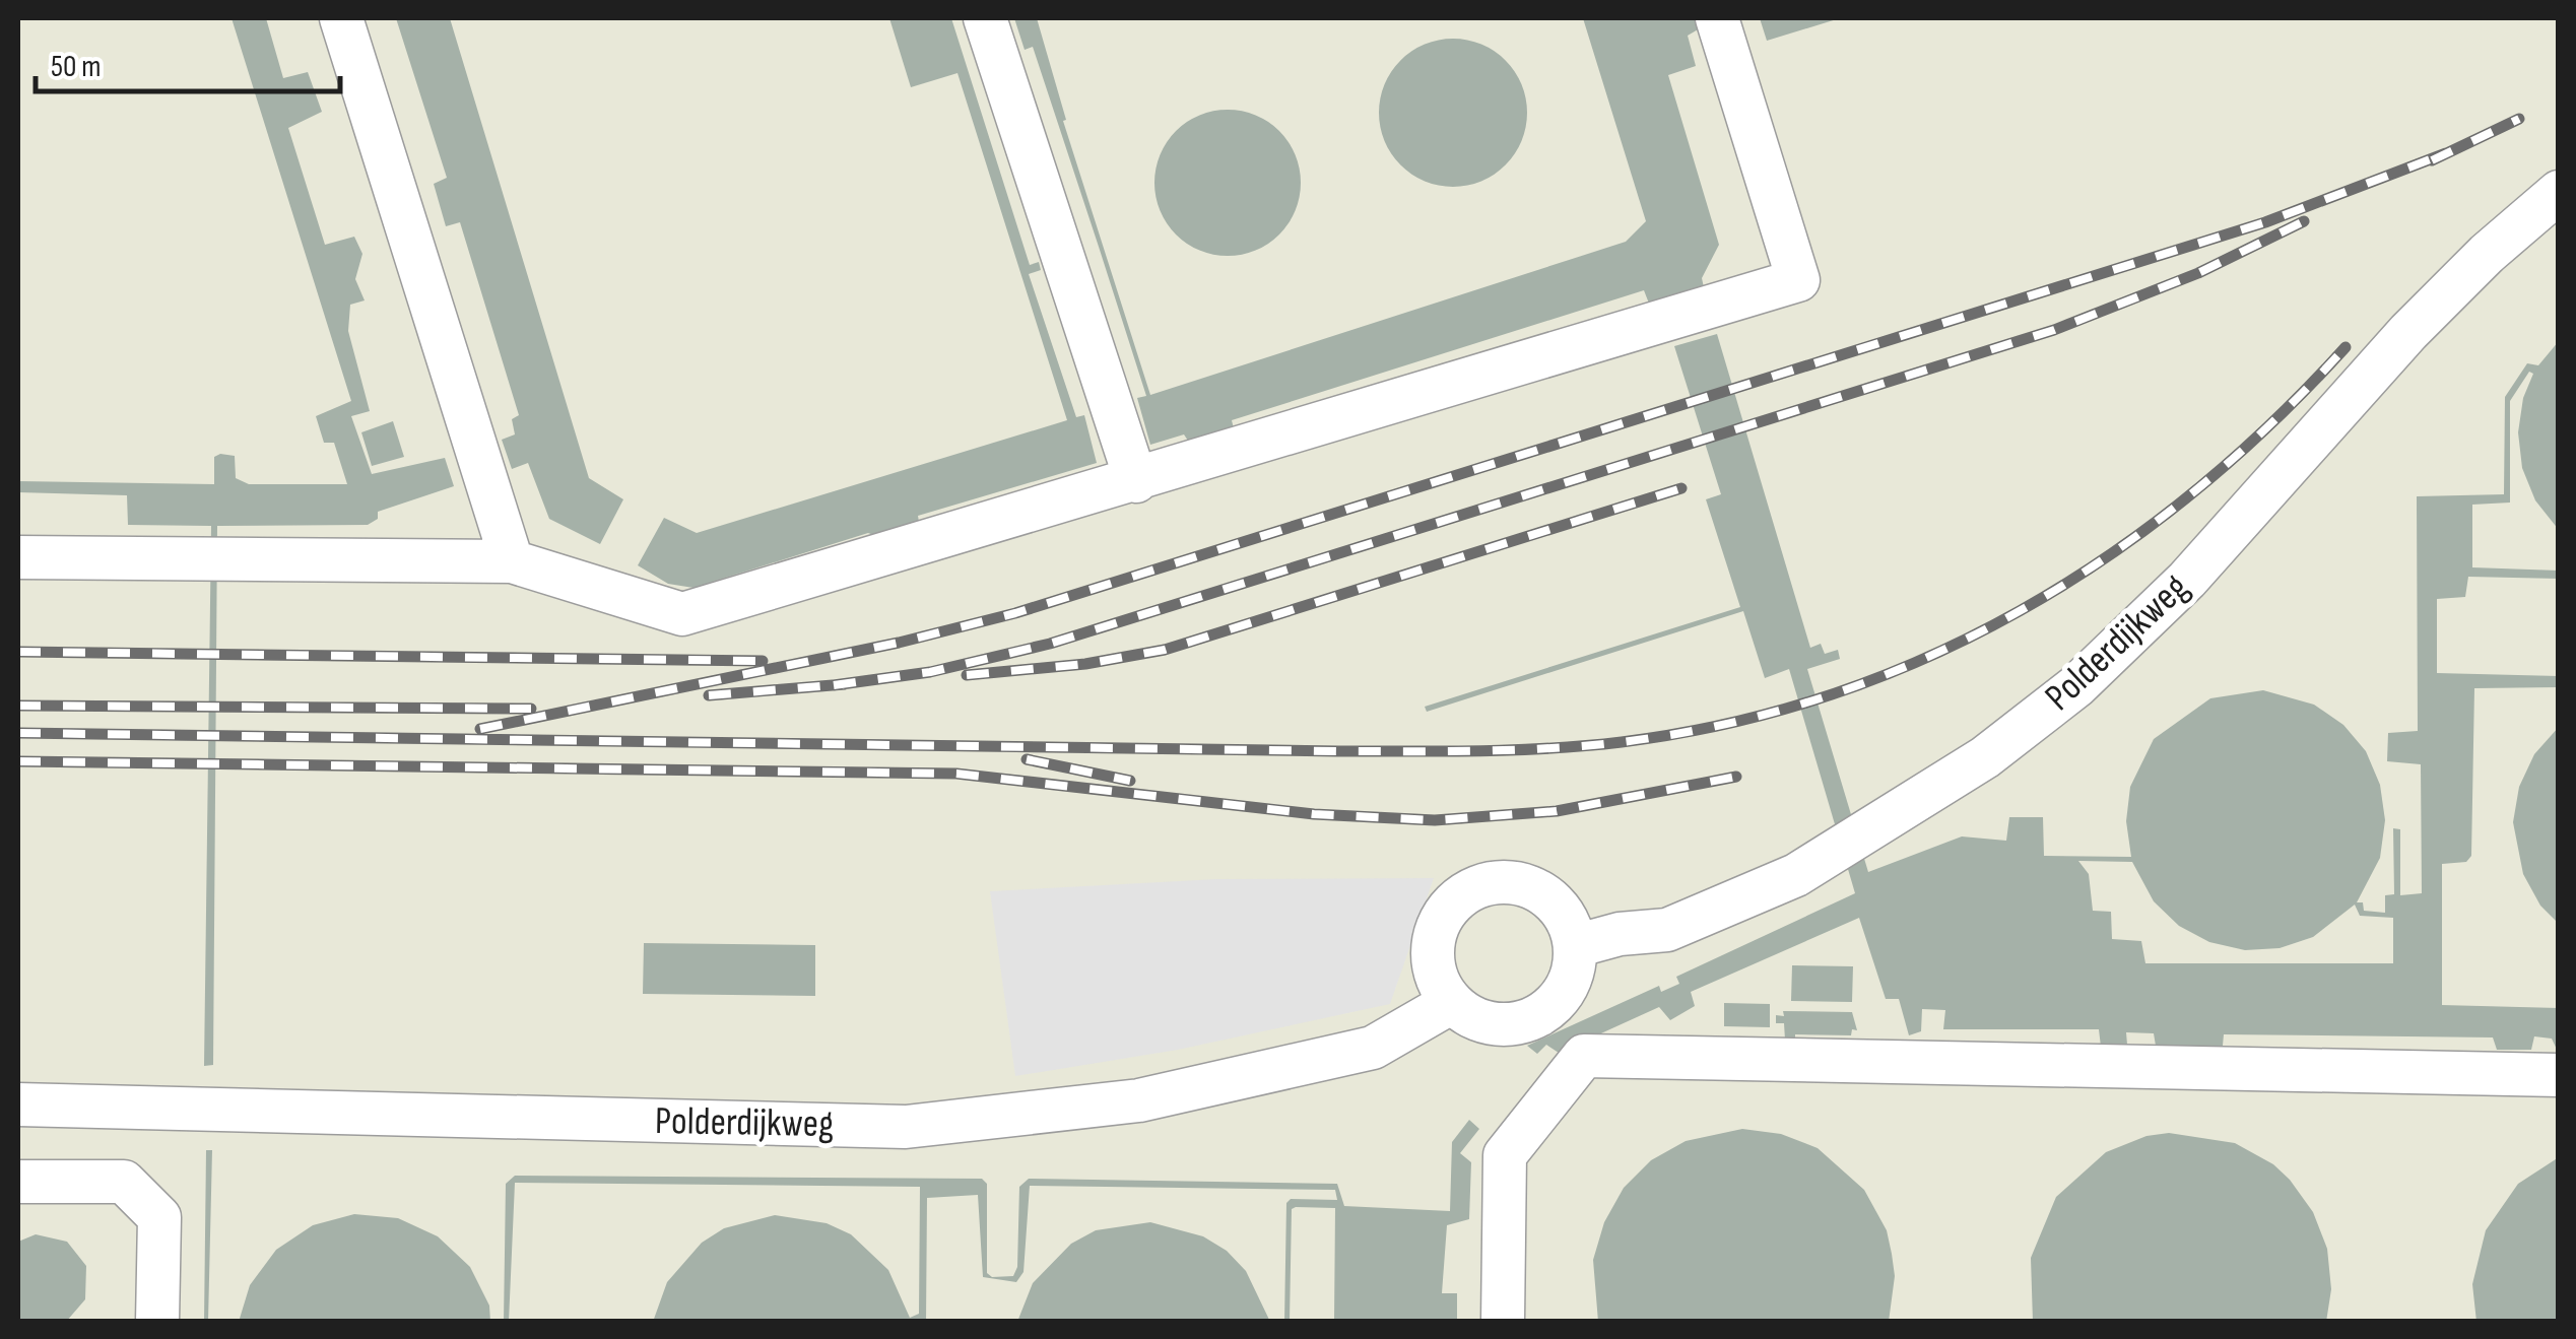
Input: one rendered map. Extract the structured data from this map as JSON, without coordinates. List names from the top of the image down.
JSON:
{
  "streets": {
    "street": ["Polderdijkweg"]
  },
  "scale_bar": "50 m"
}
